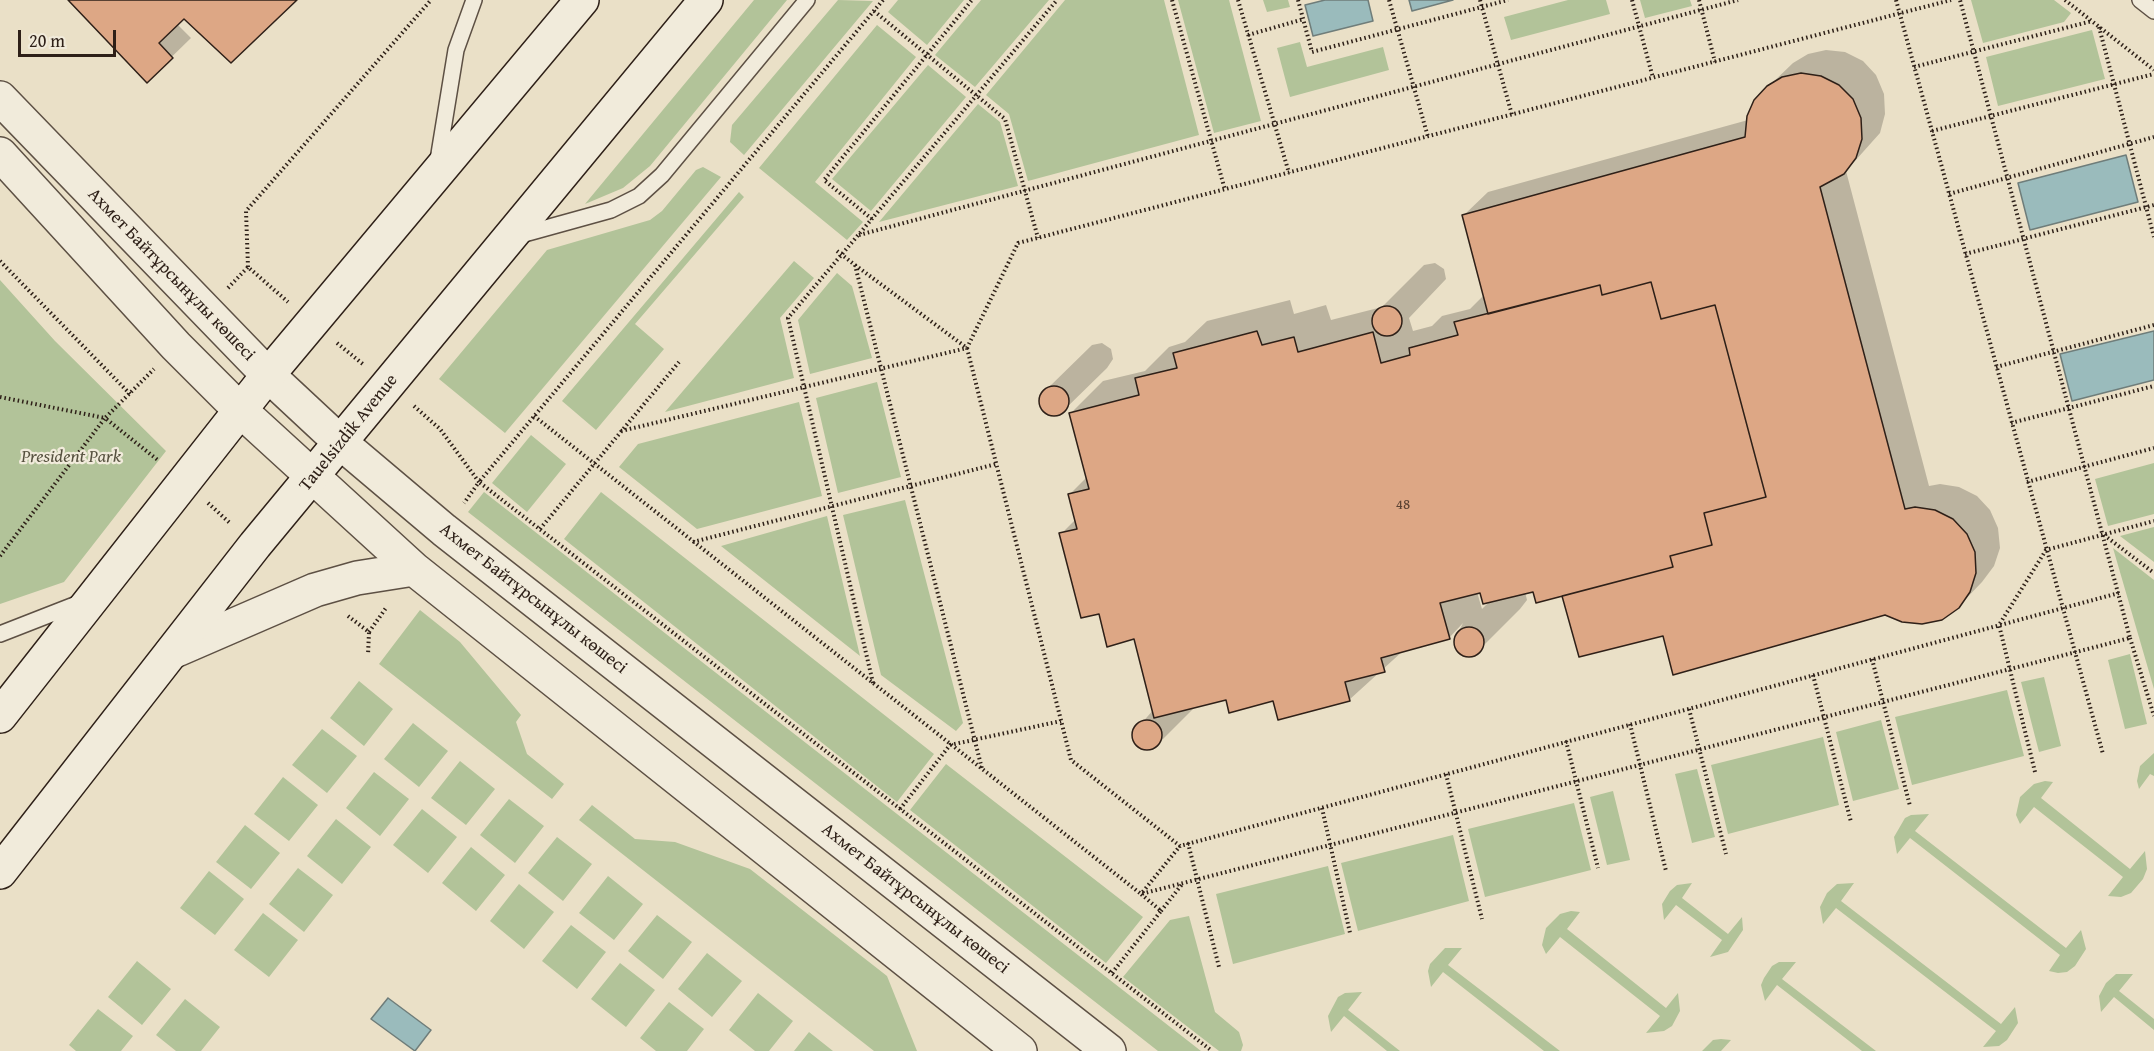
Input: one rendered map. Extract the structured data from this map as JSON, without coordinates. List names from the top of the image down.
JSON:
{
  "streets": {
    "street": ["Ахмет Байтұрсынұлы көшесі", "Tauelsizdik Avenue"]
  },
  "crossings": [
    ["Ахмет Байтұрсынұлы көшесі", "Tauelsizdik Avenue"]
  ],
  "parks": ["President Park"],
  "house_numbers": ["48"],
  "scale_bar": "20 m"
}
